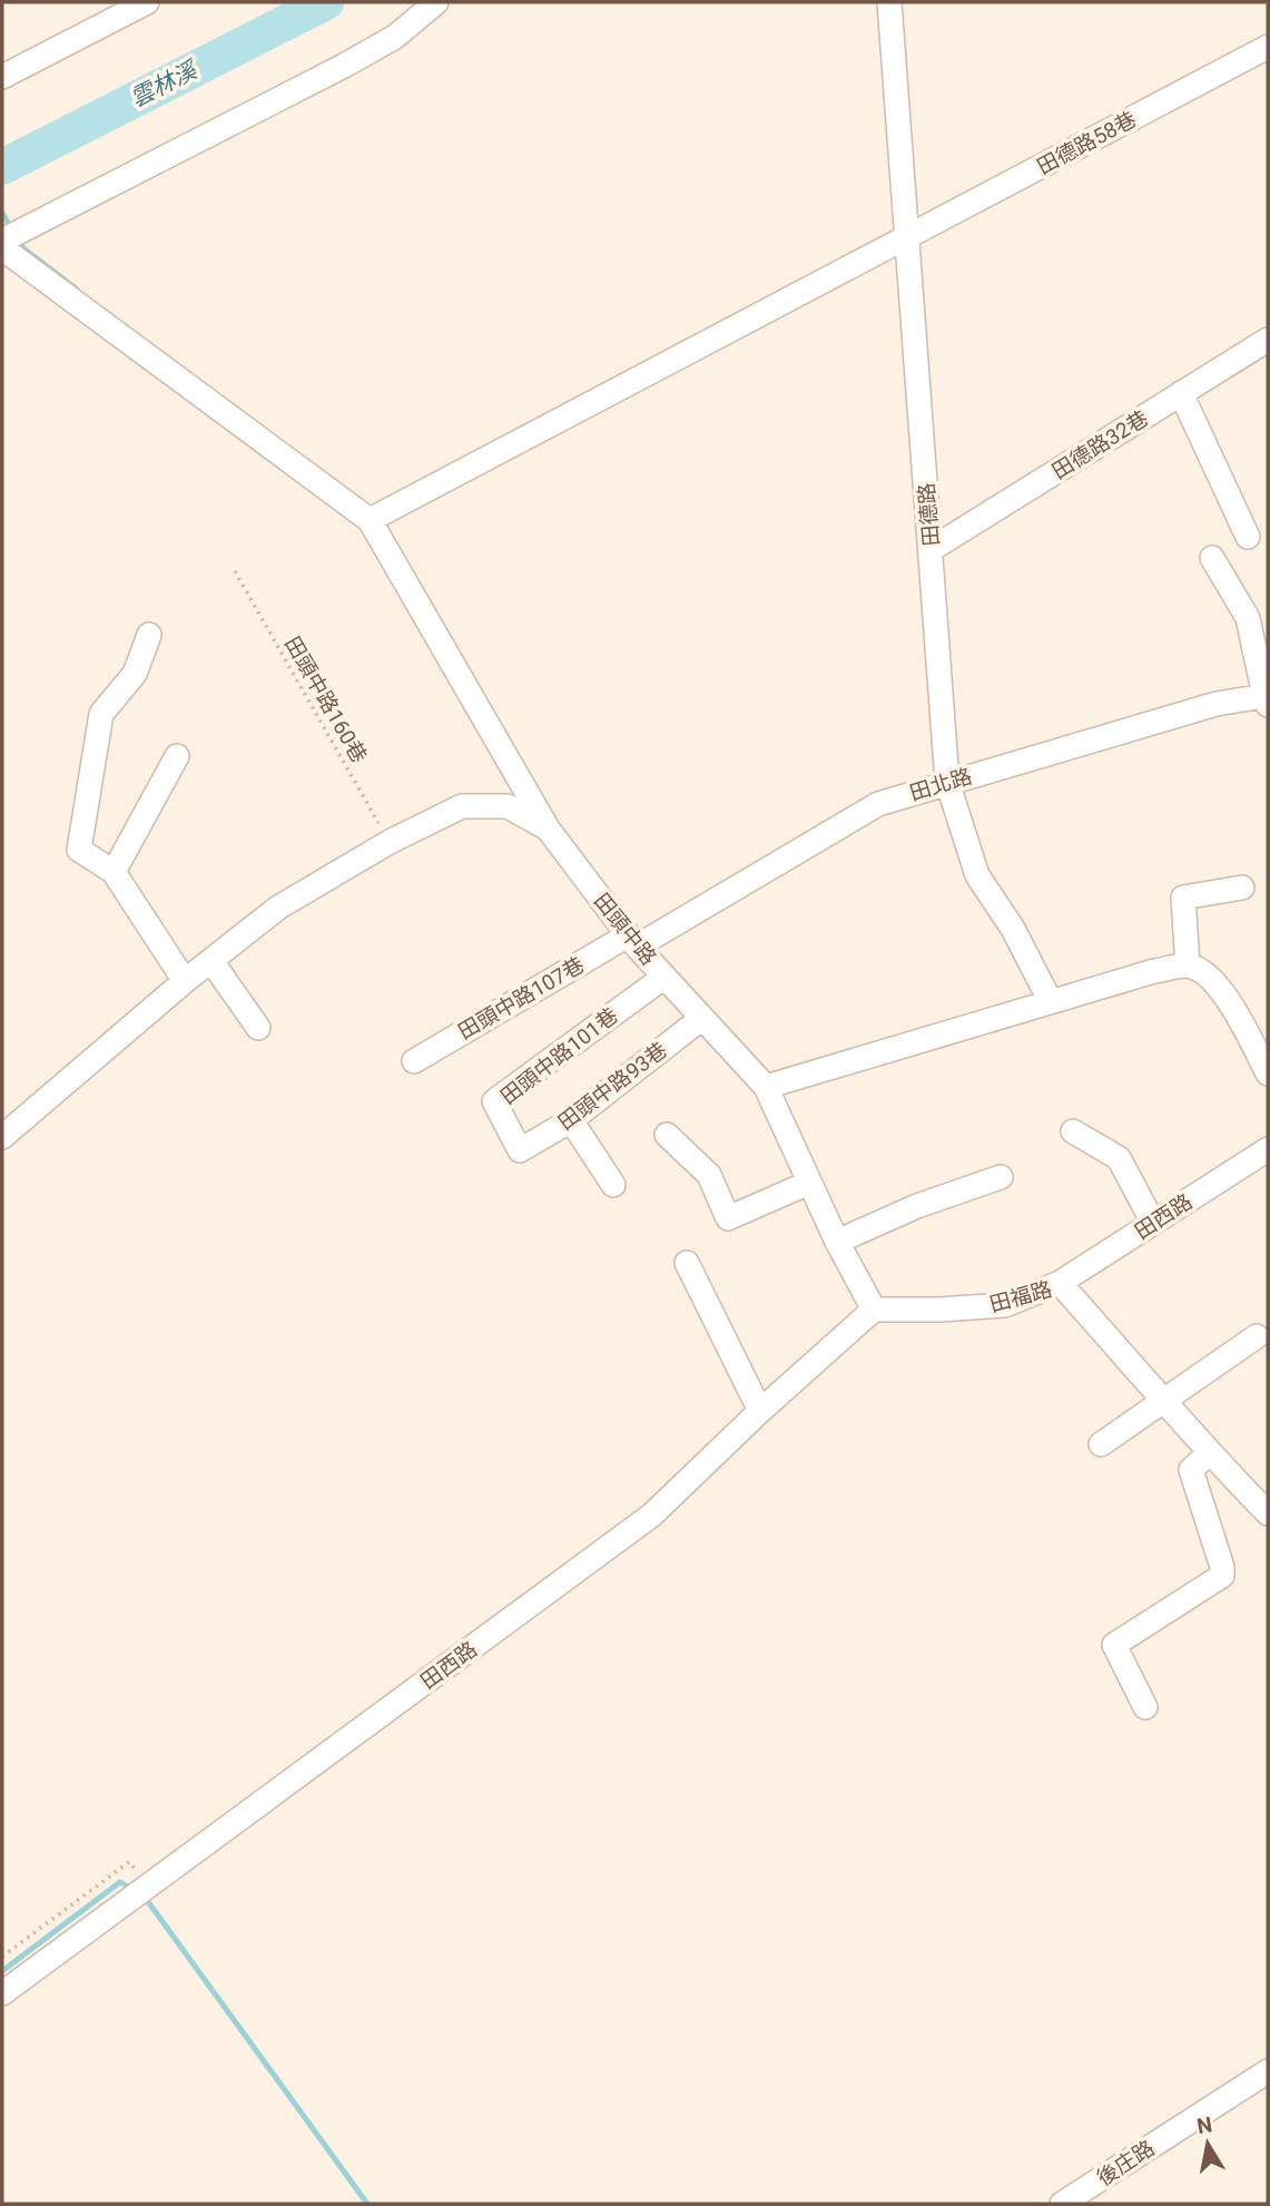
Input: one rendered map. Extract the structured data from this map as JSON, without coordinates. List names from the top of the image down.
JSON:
{
  "streets": {
    "street": [
      "田德路58巷",
      "田德路32巷",
      "田德路",
      "田北路",
      "田頭中路",
      "田頭中路107巷",
      "田頭中路101巷",
      "田頭中路93巷",
      "田西路",
      "田福路",
      "後庄路"
    ],
    "path": ["田頭中路160巷"]
  },
  "crossings": [
    ["田德路58巷", "田德路"],
    ["田德路32巷", "田德路"],
    ["田德路", "田北路"],
    ["田頭中路160巷", "田頭中路"],
    ["田北路", "田頭中路"],
    ["田北路", "田頭中路107巷"],
    ["田頭中路", "田頭中路107巷"],
    ["田頭中路", "田頭中路101巷"],
    ["田頭中路", "田頭中路93巷"],
    ["田頭中路101巷", "田頭中路93巷"],
    ["田西路", "田福路"]
  ],
  "water": ["雲林溪"],
  "north": "top"
}
